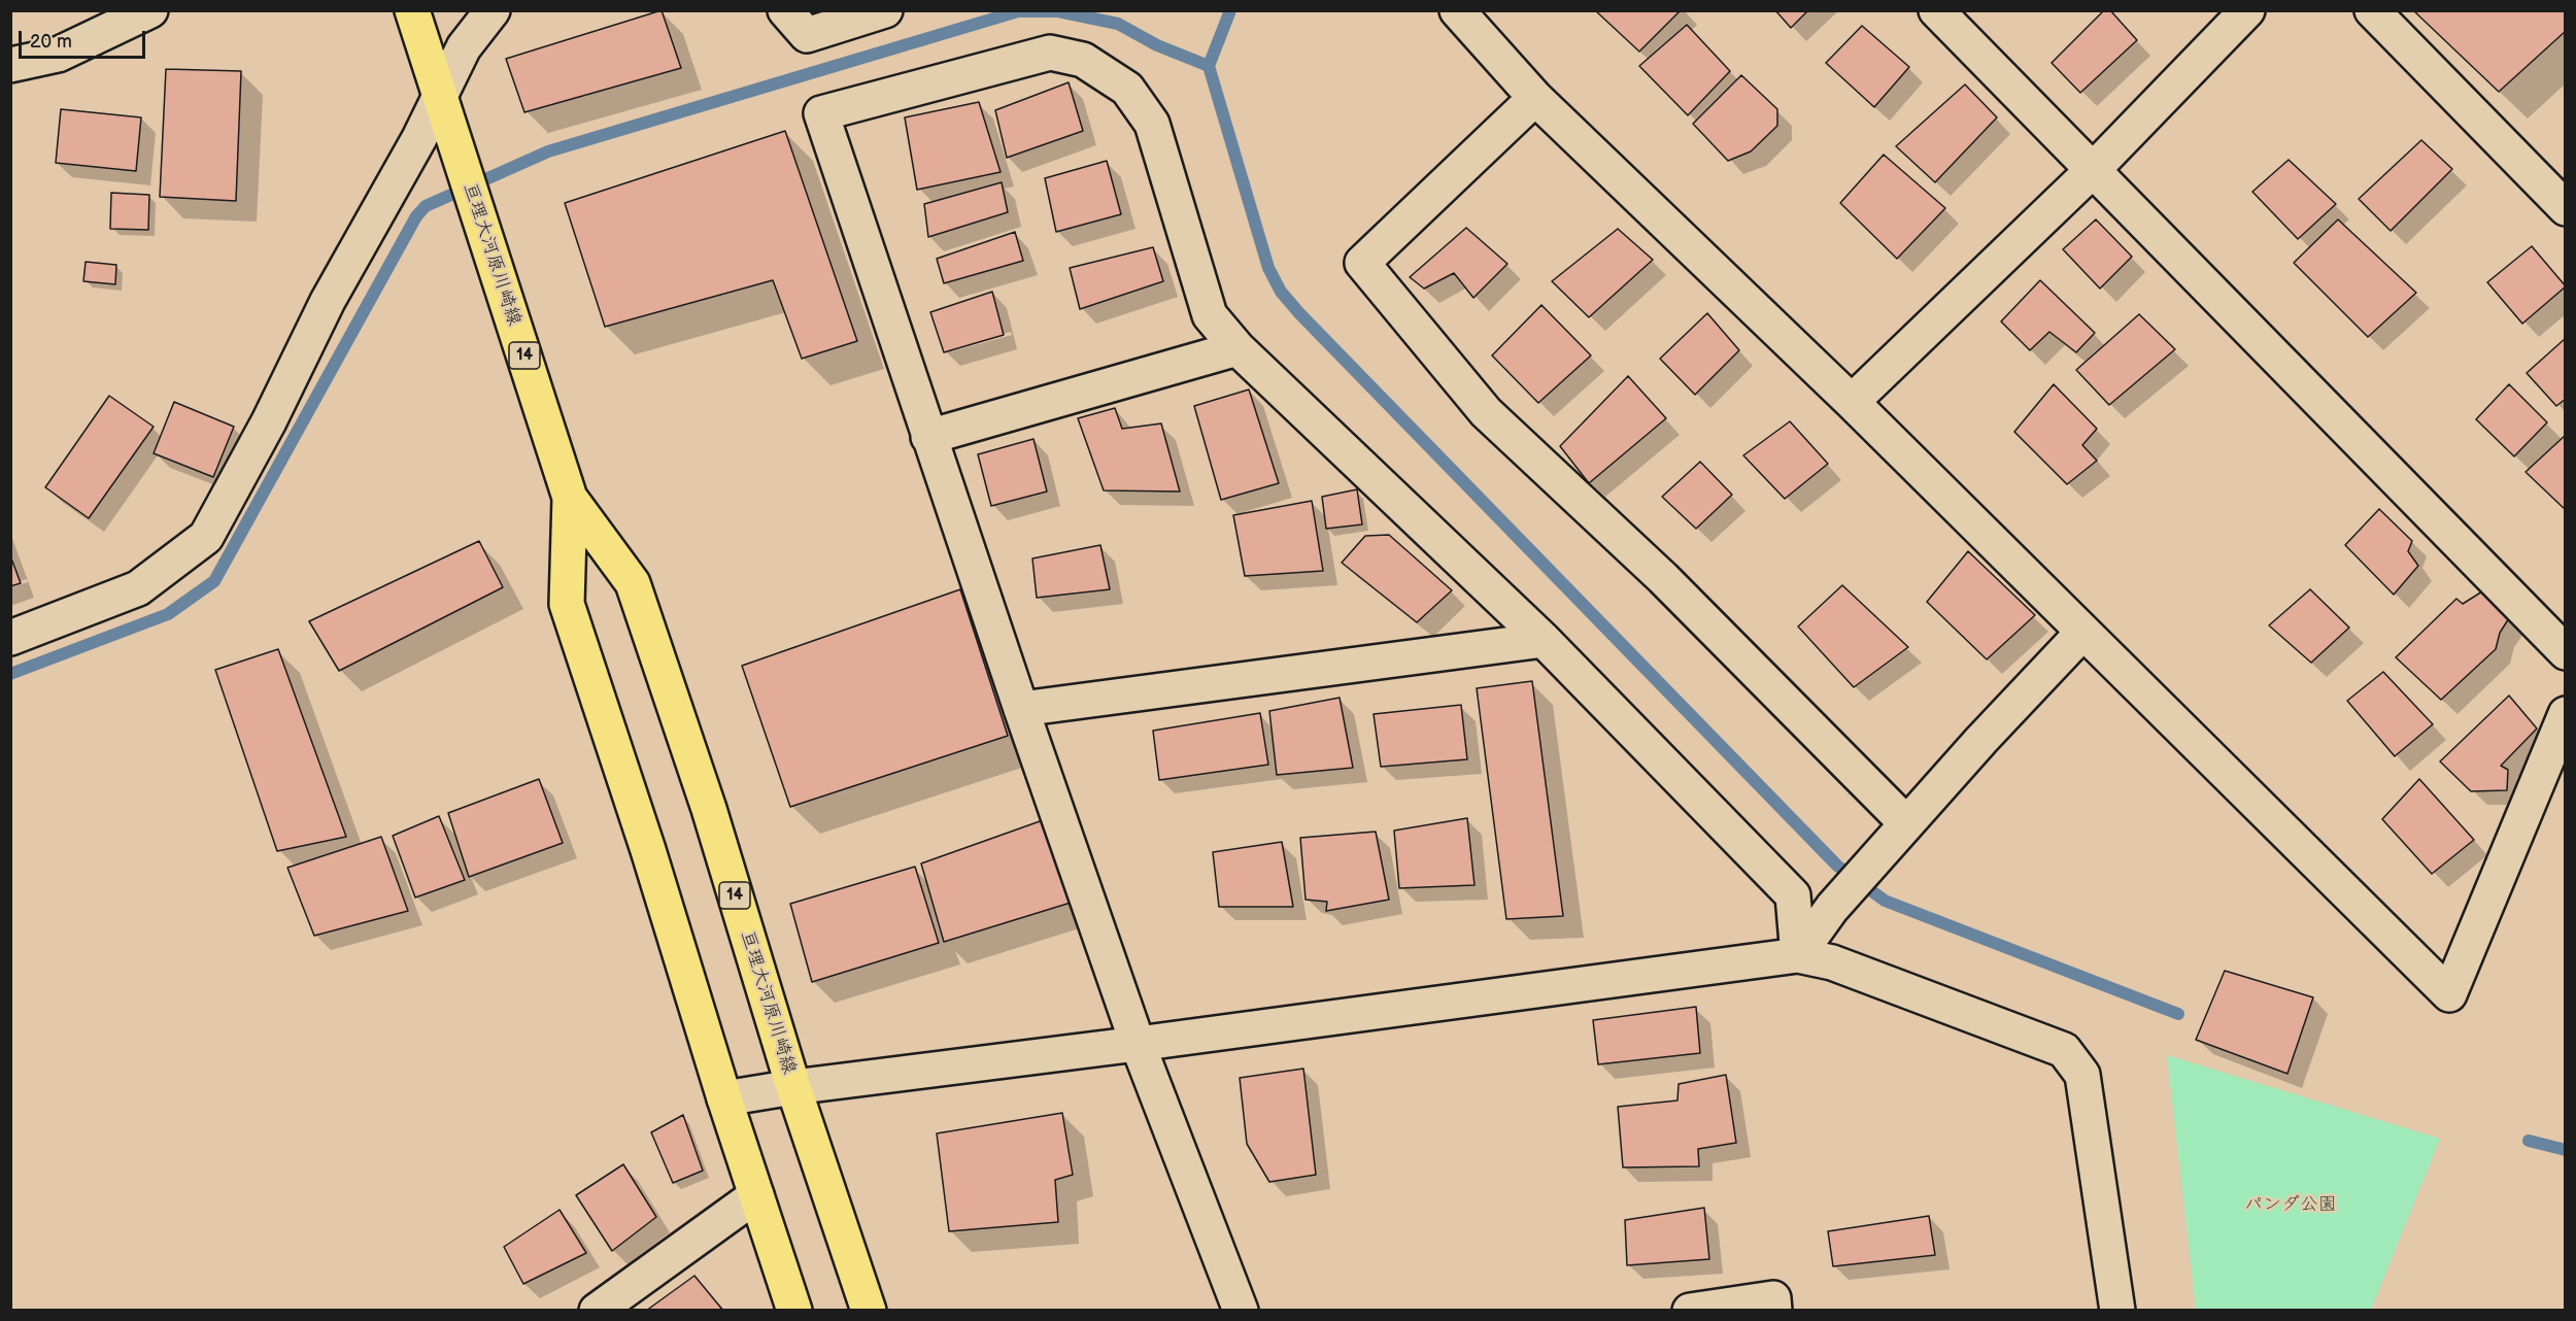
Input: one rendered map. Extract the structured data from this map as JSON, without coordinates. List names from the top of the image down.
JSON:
{
  "streets": {
    "main road": ["亘理大河原川崎線", "14"]
  },
  "parks": ["パンダ公園"],
  "scale_bar": "20 m"
}
